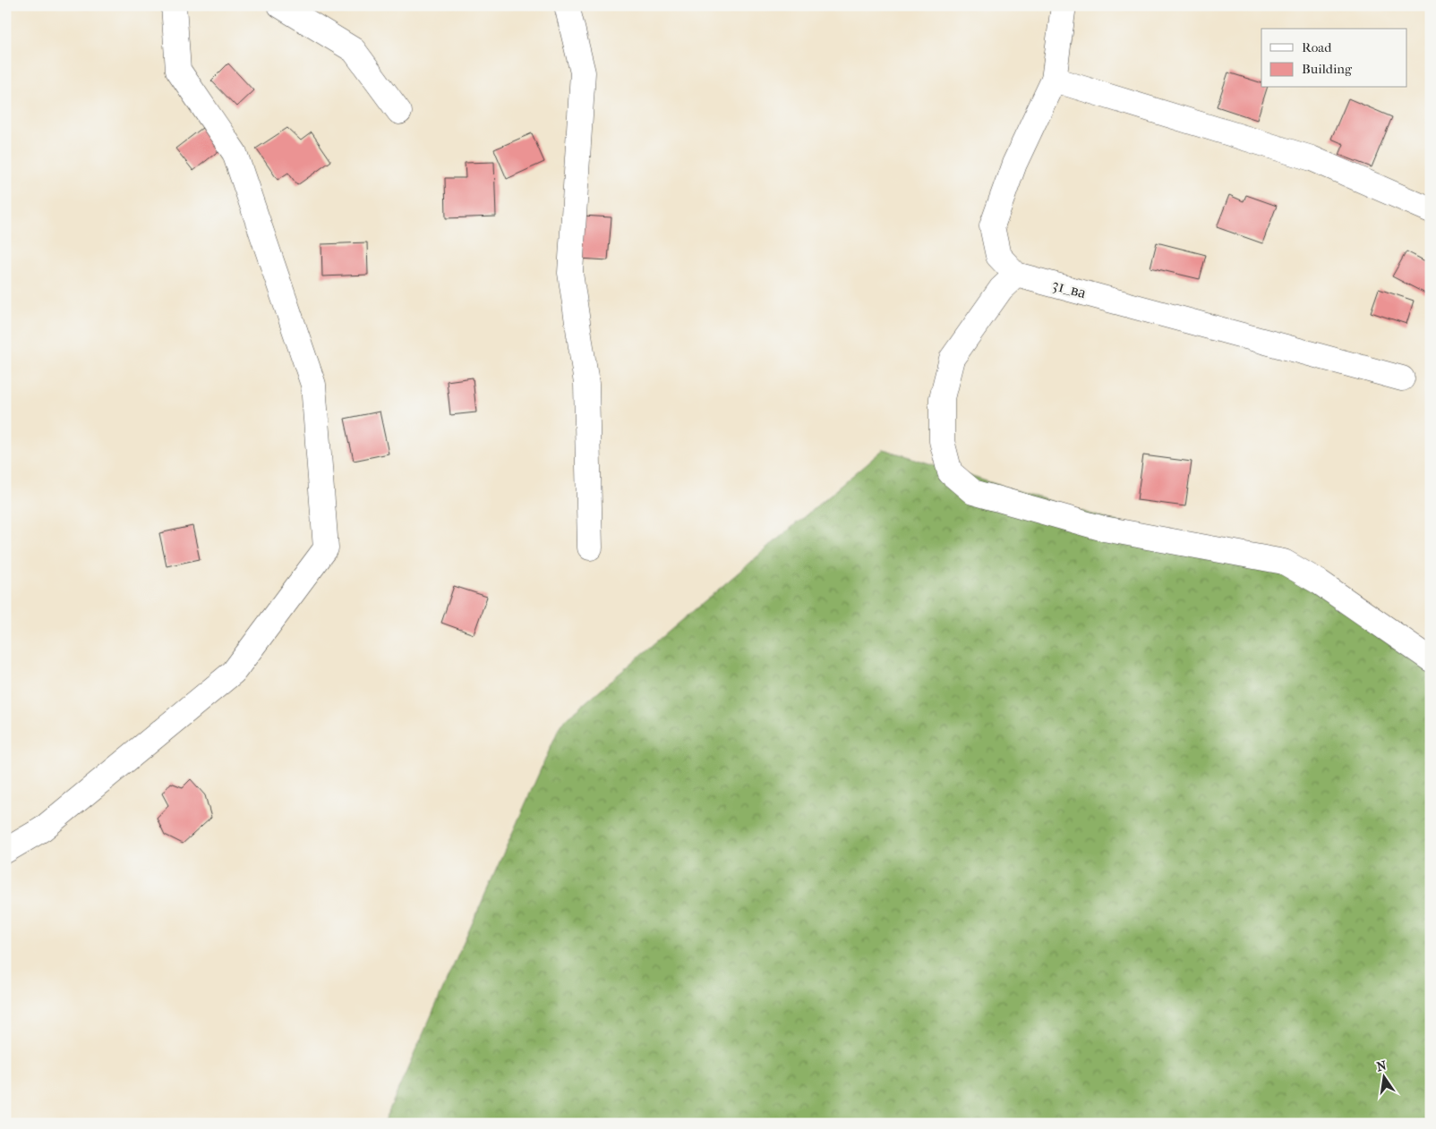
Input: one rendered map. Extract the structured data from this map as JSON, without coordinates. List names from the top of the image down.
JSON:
{
  "streets": {
    "street": ["31_ва"]
  },
  "legend": ["Road", "Building"],
  "north": "top"
}
